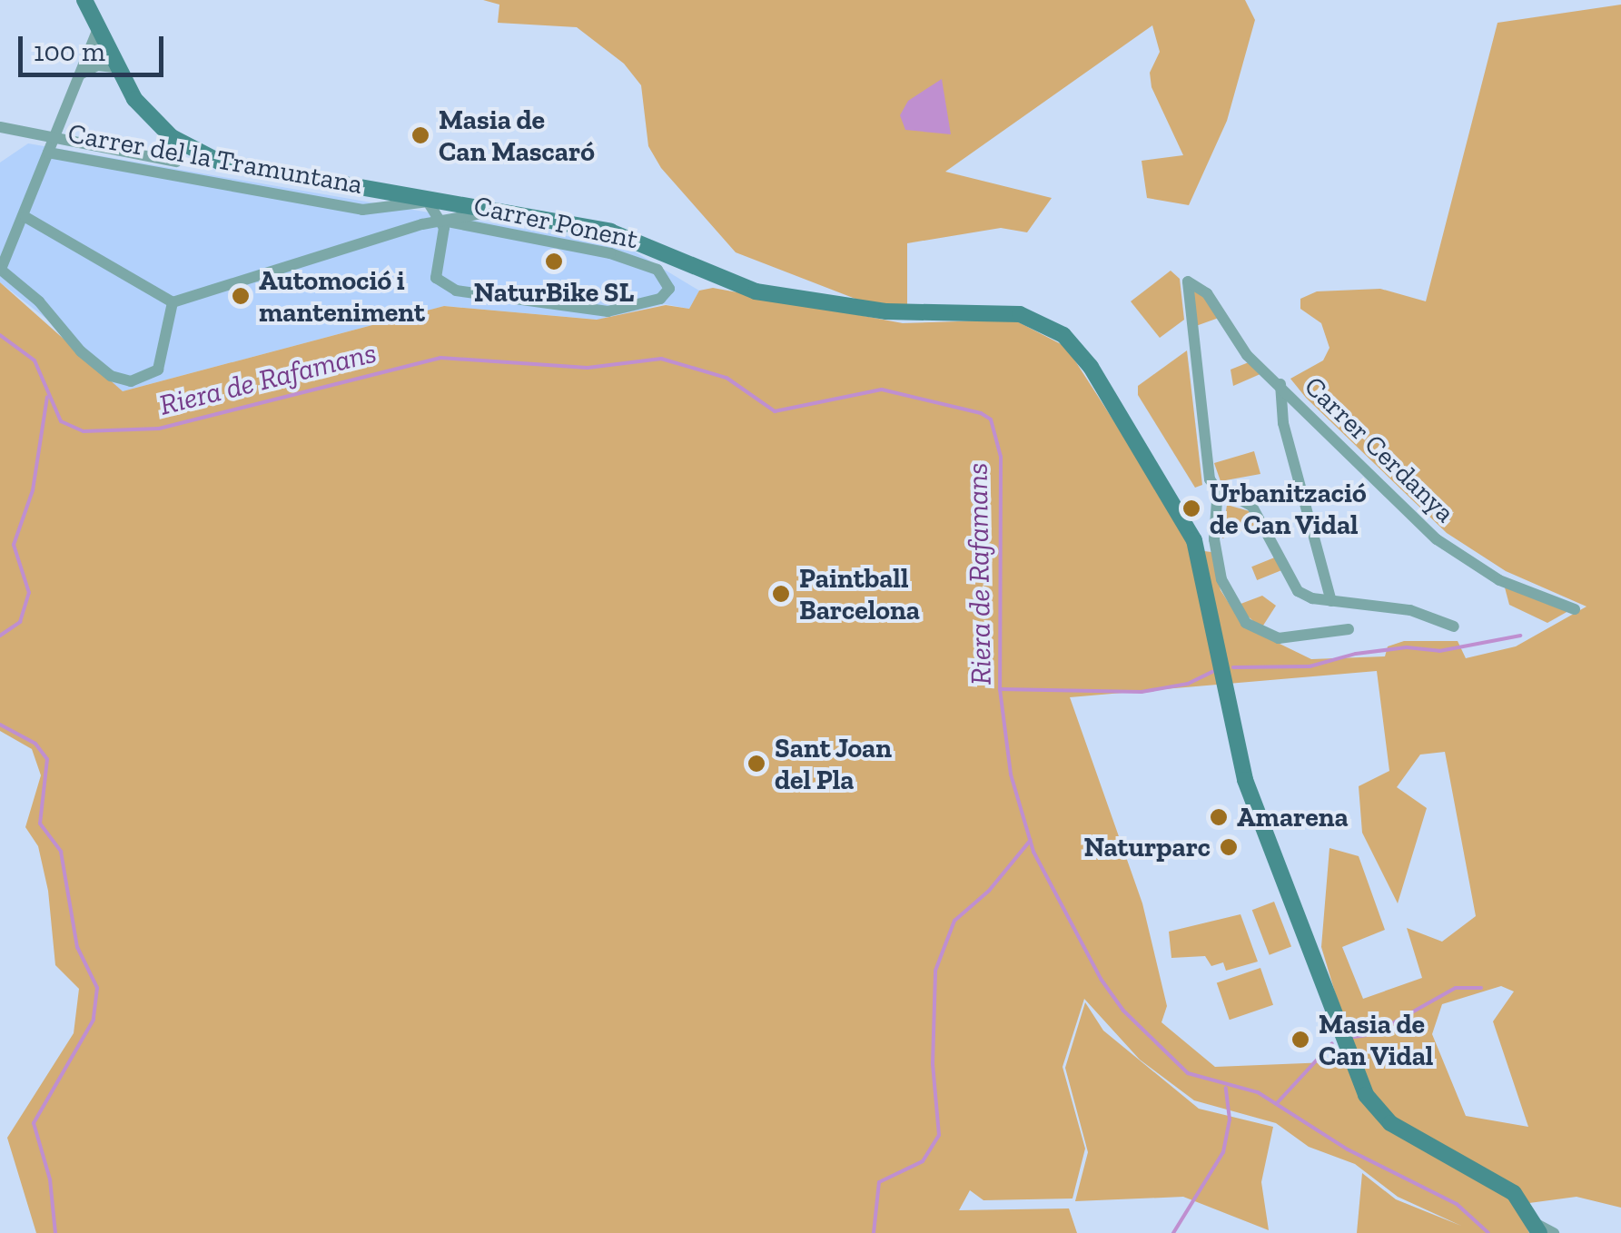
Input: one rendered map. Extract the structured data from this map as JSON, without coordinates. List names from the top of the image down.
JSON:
{
  "streets": {
    "street": ["Carrer del la Tramuntana", "Carrer Ponent", "Carrer Cerdanya"]
  },
  "crossings": [
    ["Carrer del la Tramuntana", "Carrer Ponent"]
  ],
  "water": ["Riera de Rafamans"],
  "places": [
    "Masia de Can Mascaró",
    "NaturBike SL",
    "Automoció i manteniment",
    "Urbanització de Can Vidal",
    "Paintball Barcelona",
    "Sant Joan del Pla",
    "Amarena",
    "Naturparc",
    "Masia de Can Vidal"
  ],
  "scale_bar": "100 m"
}
